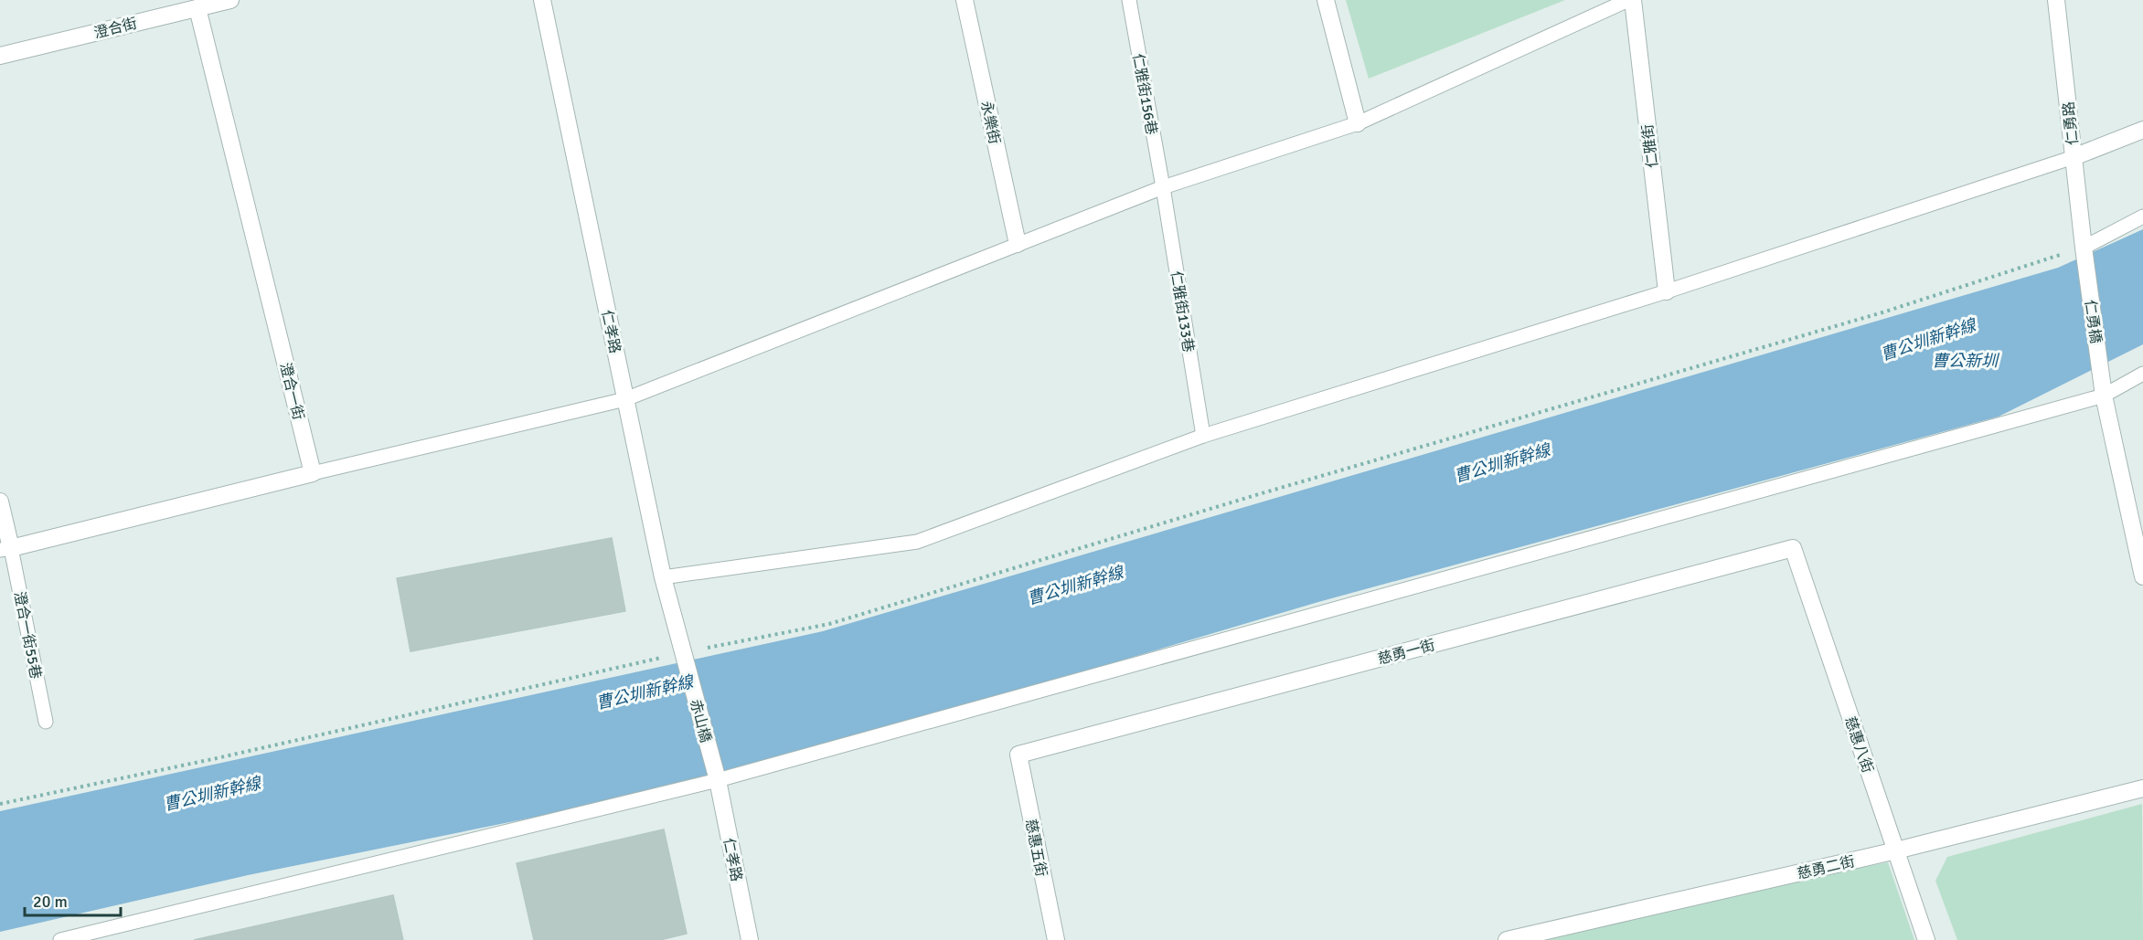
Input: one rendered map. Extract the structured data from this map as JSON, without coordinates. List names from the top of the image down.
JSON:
{
  "streets": {
    "street": [
      "澄合街",
      "永樂街",
      "仁勇路",
      "仁雅街",
      "仁勇橋",
      "仁孝路",
      "澄合一街",
      "慈勇一街",
      "赤山橋",
      "慈惠八街",
      "慈惠五街",
      "慈勇二街"
    ],
    "lane": ["仁雅街156巷", "仁雅街133巷", "澄合一街55巷"]
  },
  "crossings": [
    ["澄合街", "澄合一街"],
    ["仁雅街156巷", "仁雅街133巷"],
    ["仁勇路", "仁勇橋"],
    ["仁孝路", "赤山橋"],
    ["慈勇一街", "慈惠八街"],
    ["慈勇一街", "慈惠五街"],
    ["慈惠八街", "慈勇二街"]
  ],
  "water": ["曹公圳新幹線", "曹公新圳"],
  "scale_bar": "20 m"
}
